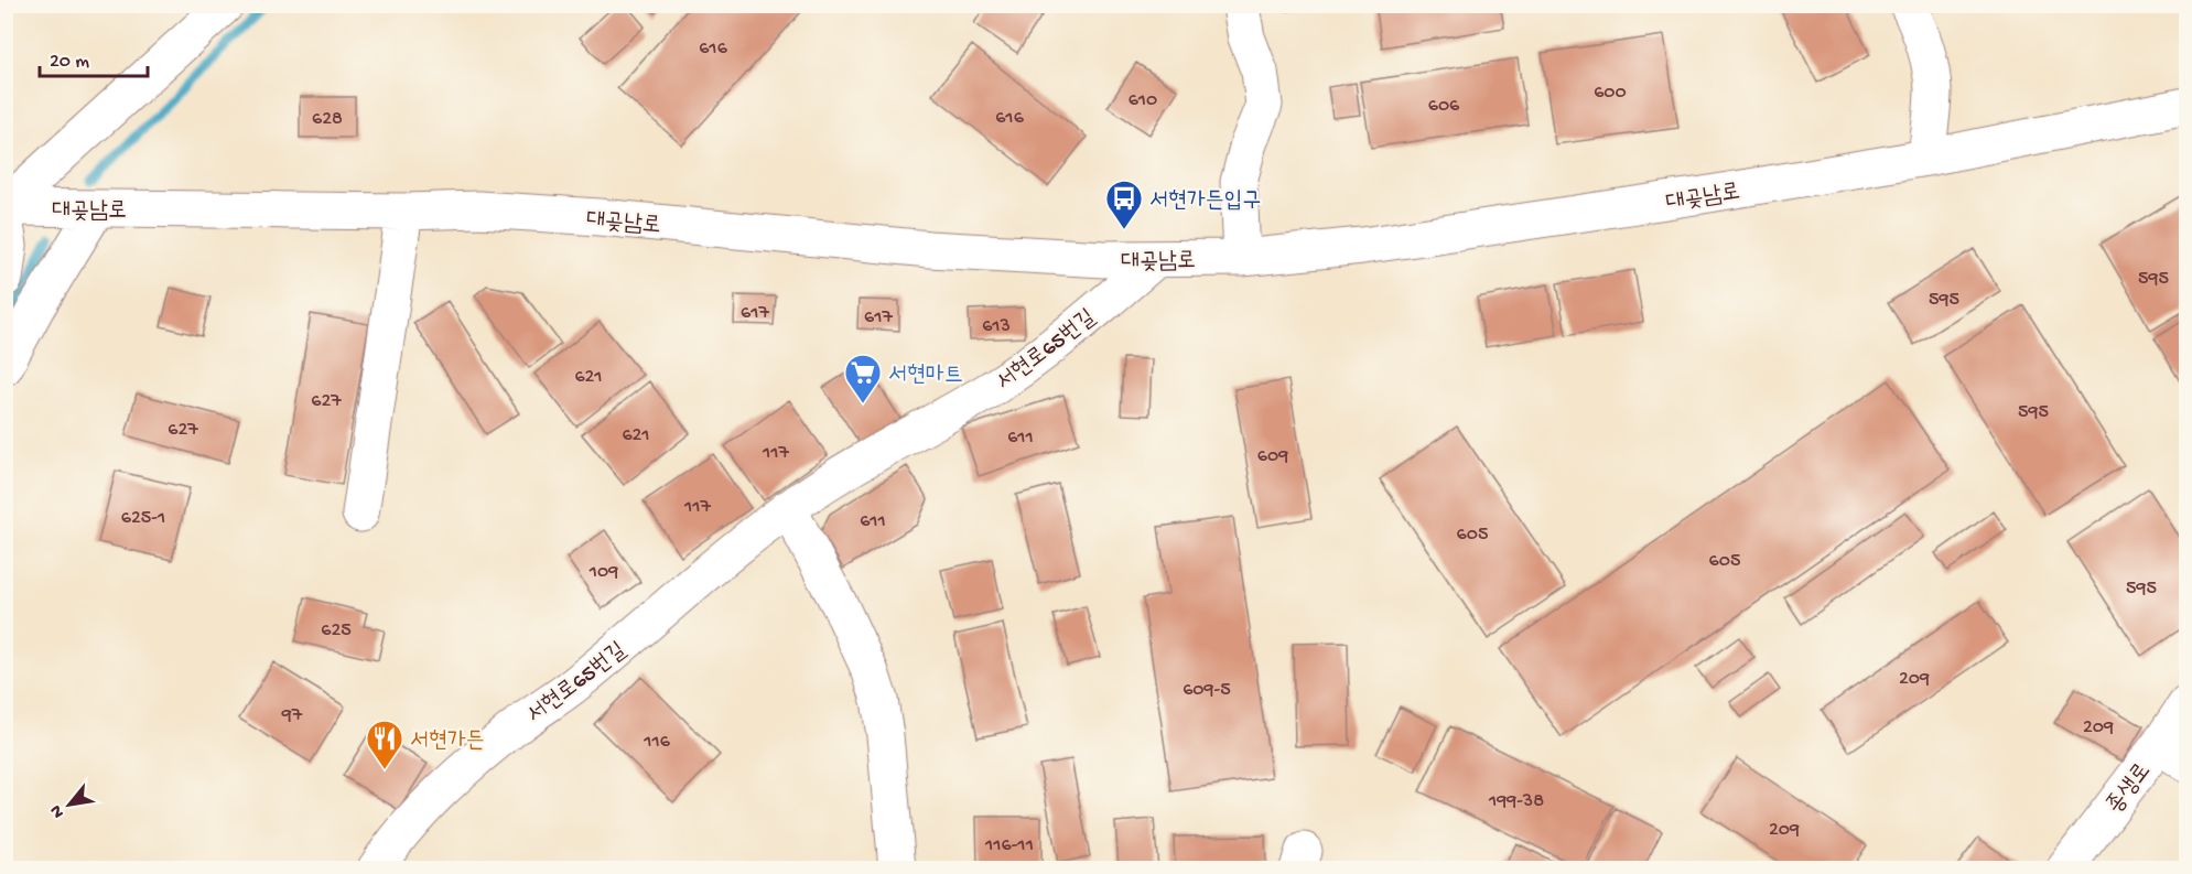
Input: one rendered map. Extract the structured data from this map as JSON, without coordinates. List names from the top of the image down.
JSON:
{
  "streets": {
    "street": ["대곶남로", "서현로65번길", "종생로"]
  },
  "crossings": [
    ["대곶남로", "서현로65번길"]
  ],
  "places": {
    "bus stop": ["서현가든입구"],
    "supermarket": ["서현마트"],
    "restaurant": ["서현가든"]
  },
  "house_numbers": [
    "616",
    "600",
    "610",
    "606",
    "616",
    "628",
    "595",
    "595",
    "617",
    "617",
    "613",
    "621",
    "627",
    "595",
    "627",
    "621",
    "611",
    "117",
    "609",
    "117",
    "625-1",
    "611",
    "605",
    "605",
    "109",
    "595",
    "625",
    "209",
    "609-5",
    "97",
    "209",
    "116",
    "199-38",
    "209",
    "116-11"
  ],
  "scale_bar": "20 m",
  "north": "bottom left"
}
